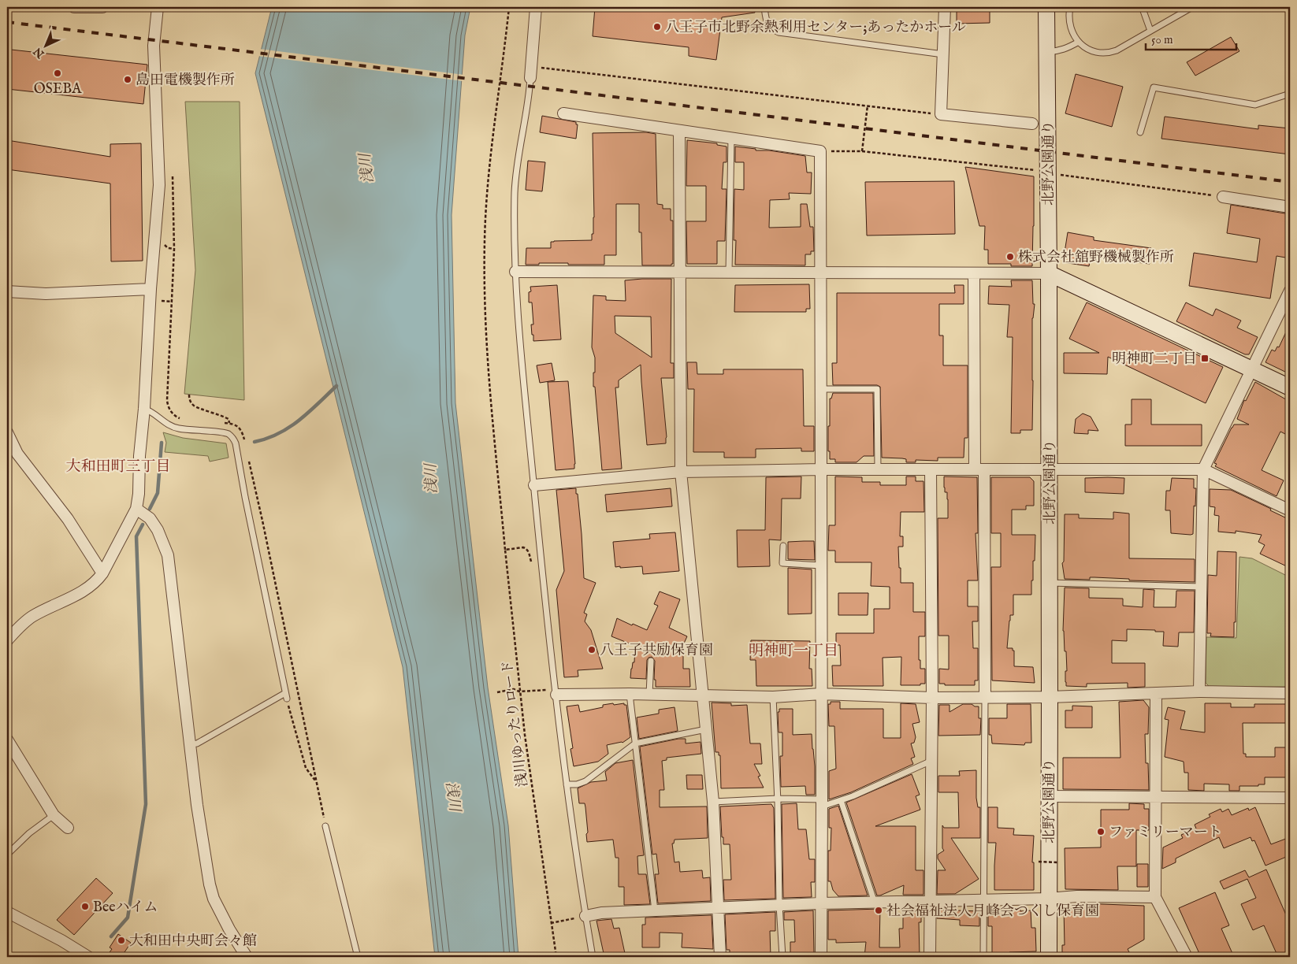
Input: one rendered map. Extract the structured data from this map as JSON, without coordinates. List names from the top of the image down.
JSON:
{
  "streets": {
    "street": ["北野公園通り"],
    "path": ["浅川ゆったりロード"]
  },
  "districts": ["大和田町三丁目", "明神町一丁目"],
  "water": ["浅川"],
  "places": {
    "other": [
      "八王子市北野余熱利用センター;あったかホール",
      "OSEBA",
      "島田電機製作所",
      "株式会社舘野機械製作所",
      "八王子共励保育園",
      "ファミリーマート",
      "Beeハイム",
      "社会福祉法人月峰会つくし保育園",
      "大和田中央町会々館"
    ],
    "transit": ["明神町二丁目"]
  },
  "scale_bar": "50 m",
  "north": "bottom left"
}
